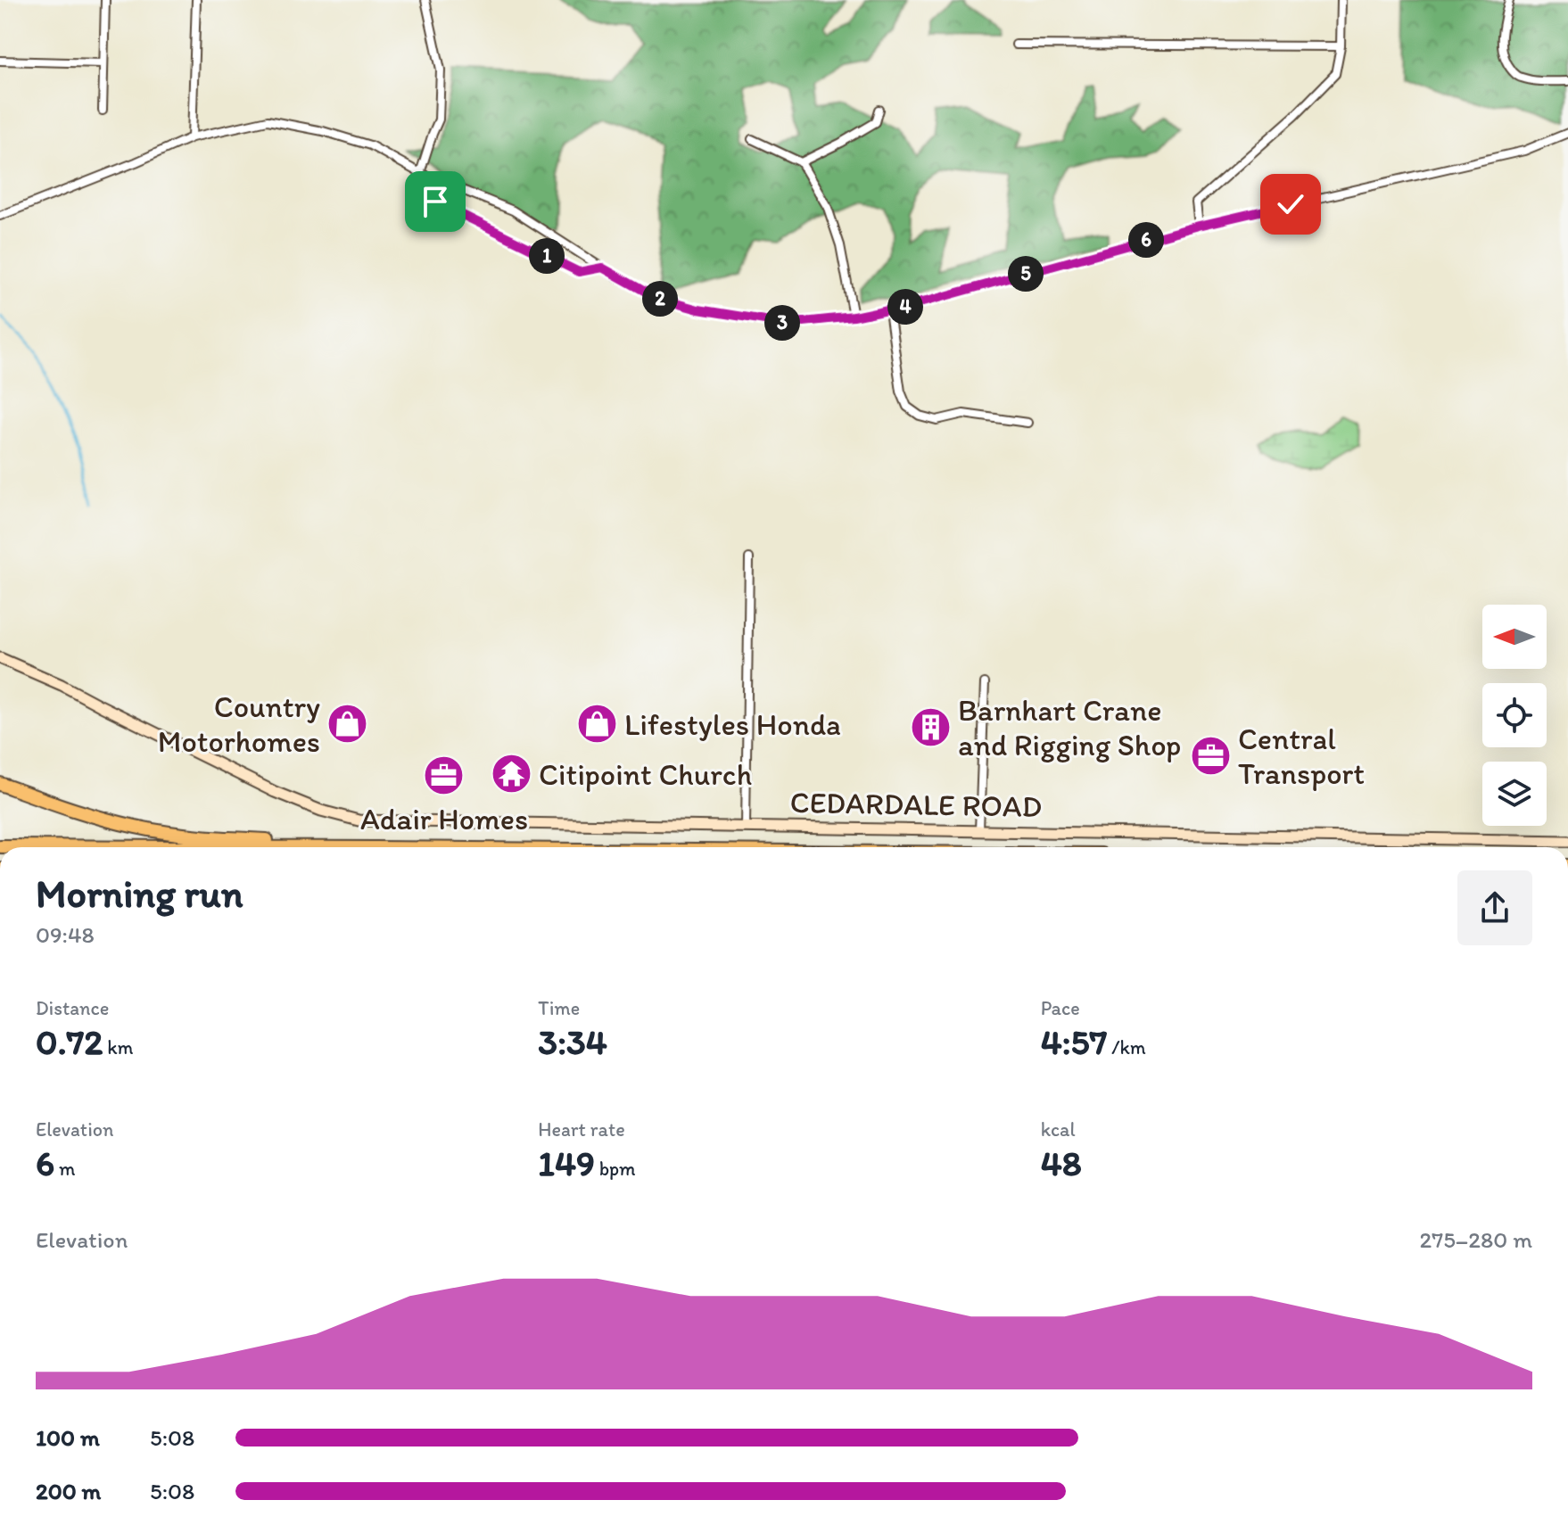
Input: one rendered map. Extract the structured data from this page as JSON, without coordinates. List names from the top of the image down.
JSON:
{
  "streets": {
    "street": ["CEDARDALE ROAD"]
  },
  "places": {
    "shop": ["Country Motorhomes", "Lifestyles Honda"],
    "building": ["Barnhart Crane and Rigging Shop"],
    "office": ["Central Transport", "Adair Homes"],
    "temple": ["Citipoint Church"]
  },
  "north": "left",
  "page": {
    "pins": [
      "6",
      "1",
      "5",
      "2",
      "4",
      "3"
    ],
    "heading": ["Morning run", "09:48"],
    "stats": [
      ["Distance", "0.72 km"],
      ["Time", "3:34"],
      ["Pace", "4:57 /km"],
      ["Elevation", "6 m"],
      ["Heart rate", "149 bpm"],
      ["kcal", "48"]
    ],
    "chart": ["Elevation", "275–280 m"],
    "list": [
      {
        "name": "100 m",
        "note": "5:08"
      },
      {
        "name": "200 m",
        "note": "5:08"
      }
    ]
  }
}
